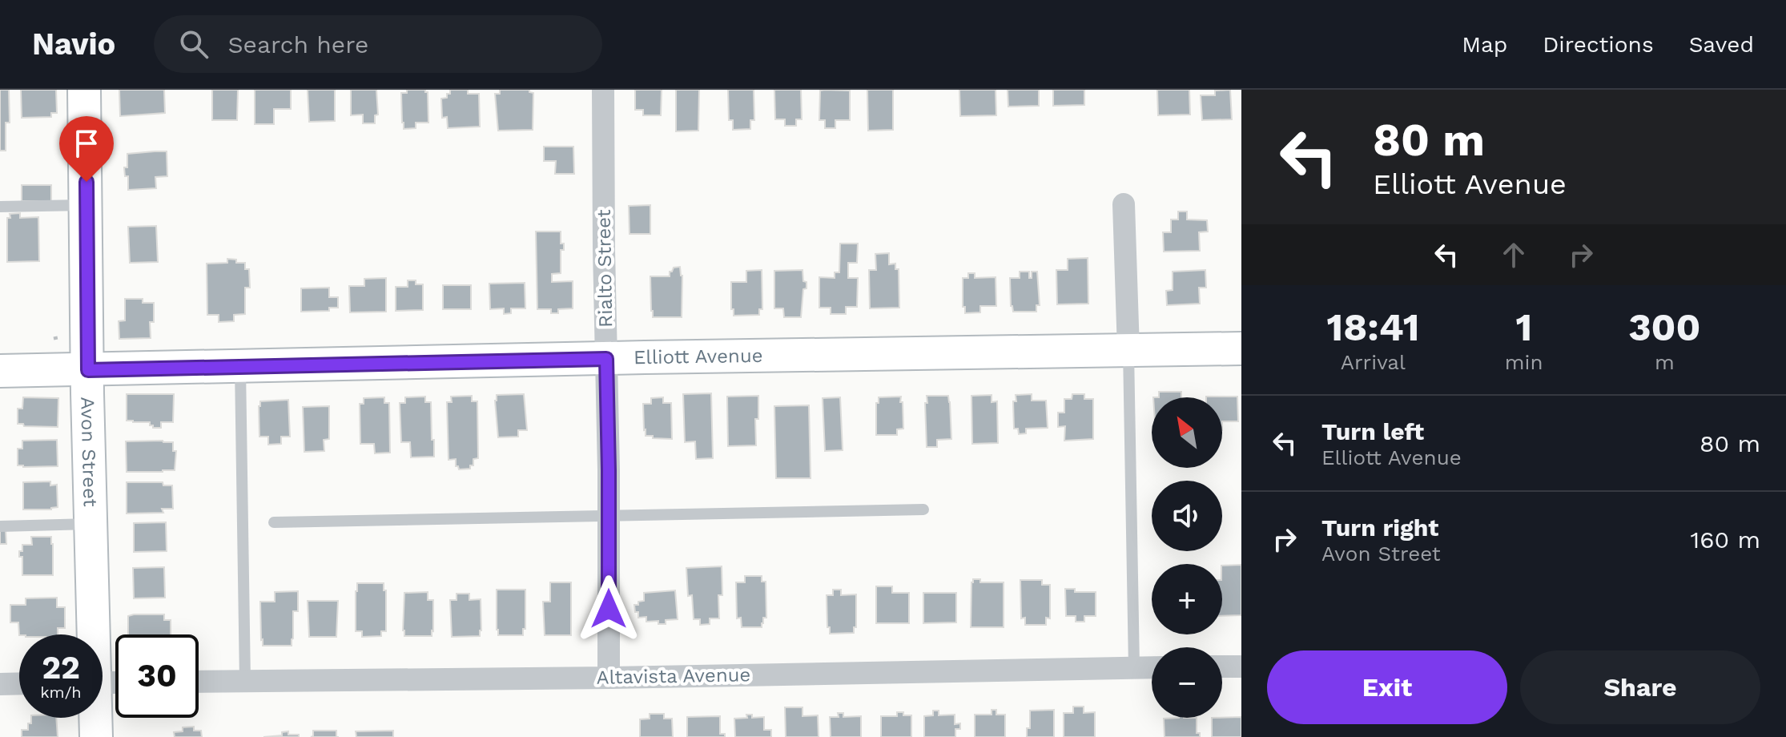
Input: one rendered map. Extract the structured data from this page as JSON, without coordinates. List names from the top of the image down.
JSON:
{
  "streets": {
    "street": [
      "Rialto Street",
      "Elliott Avenue",
      "Avon Street",
      "Altavista Avenue"
    ]
  },
  "crossings": [
    ["Rialto Street", "Elliott Avenue"],
    ["Rialto Street", "Altavista Avenue"],
    ["Elliott Avenue", "Avon Street"]
  ],
  "north": "top left",
  "page": {
    "header": "Navio",
    "search": "Search here",
    "nav": ["Map", "Directions", "Saved"],
    "turn": ["80 m", "Elliott Avenue"],
    "eta": [
      "18:41",
      "Arrival",
      "1",
      "min",
      "300",
      "m"
    ],
    "list": [
      {
        "name": "Turn left",
        "note": "Elliott Avenue",
        "value": "80 m"
      },
      {
        "name": "Turn right",
        "note": "Avon Street",
        "value": "160 m"
      }
    ],
    "map_buttons": ["+", "−"],
    "speed": "22 km/h",
    "limit": "30",
    "buttons": ["Exit", "Share"]
  }
}
